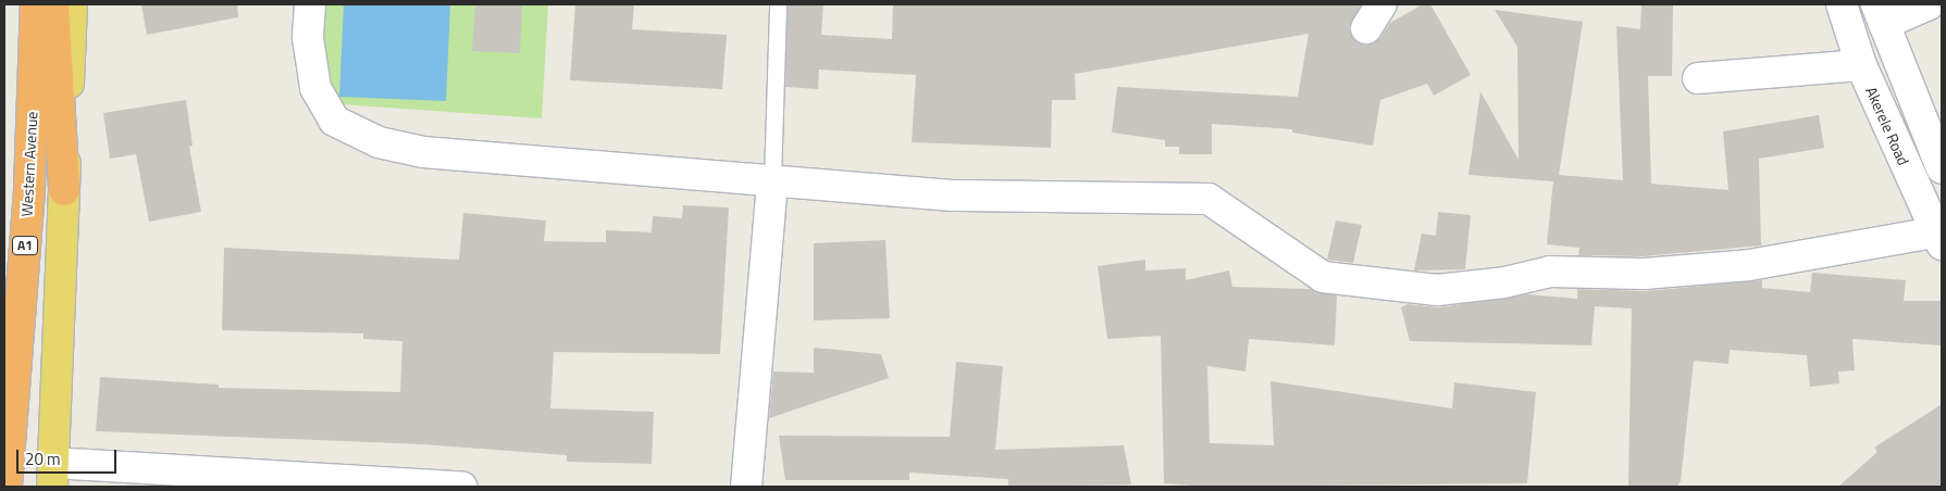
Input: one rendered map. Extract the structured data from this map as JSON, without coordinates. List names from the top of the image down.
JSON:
{
  "streets": {
    "highway": ["Western Avenue", "A1"],
    "street": ["Akerele Road"]
  },
  "scale_bar": "20 m"
}
